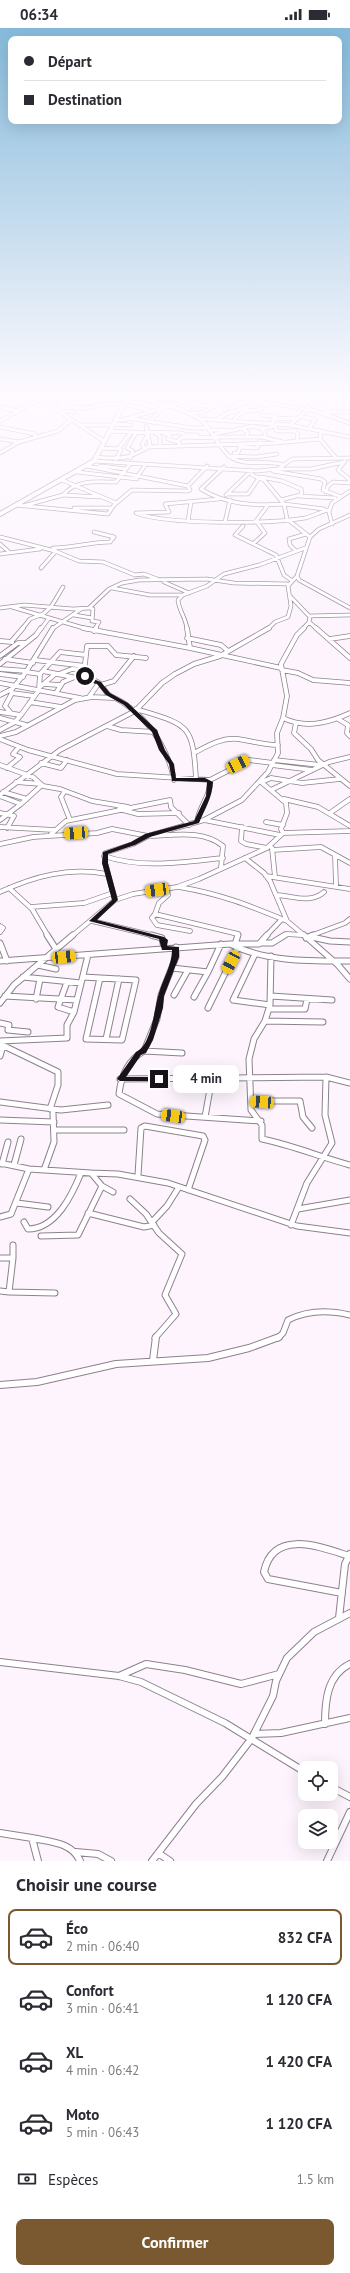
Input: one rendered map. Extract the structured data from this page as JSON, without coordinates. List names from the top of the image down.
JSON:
{
  "page": {
    "status": "06:34",
    "banner": ["Départ", "Destination"],
    "bubble": "4 min",
    "heading": "Choisir une course",
    "list": [
      {
        "name": "Éco",
        "note": "2 min · 06:40",
        "value": "832 CFA"
      },
      {
        "name": "Confort",
        "note": "3 min · 06:41",
        "value": "1 120 CFA"
      },
      {
        "name": "XL",
        "note": "4 min · 06:42",
        "value": "1 420 CFA"
      },
      {
        "name": "Moto",
        "note": "5 min · 06:43",
        "value": "1 120 CFA"
      }
    ],
    "pay": ["Espèces", "1.5 km"],
    "buttons": "Confirmer"
  }
}
